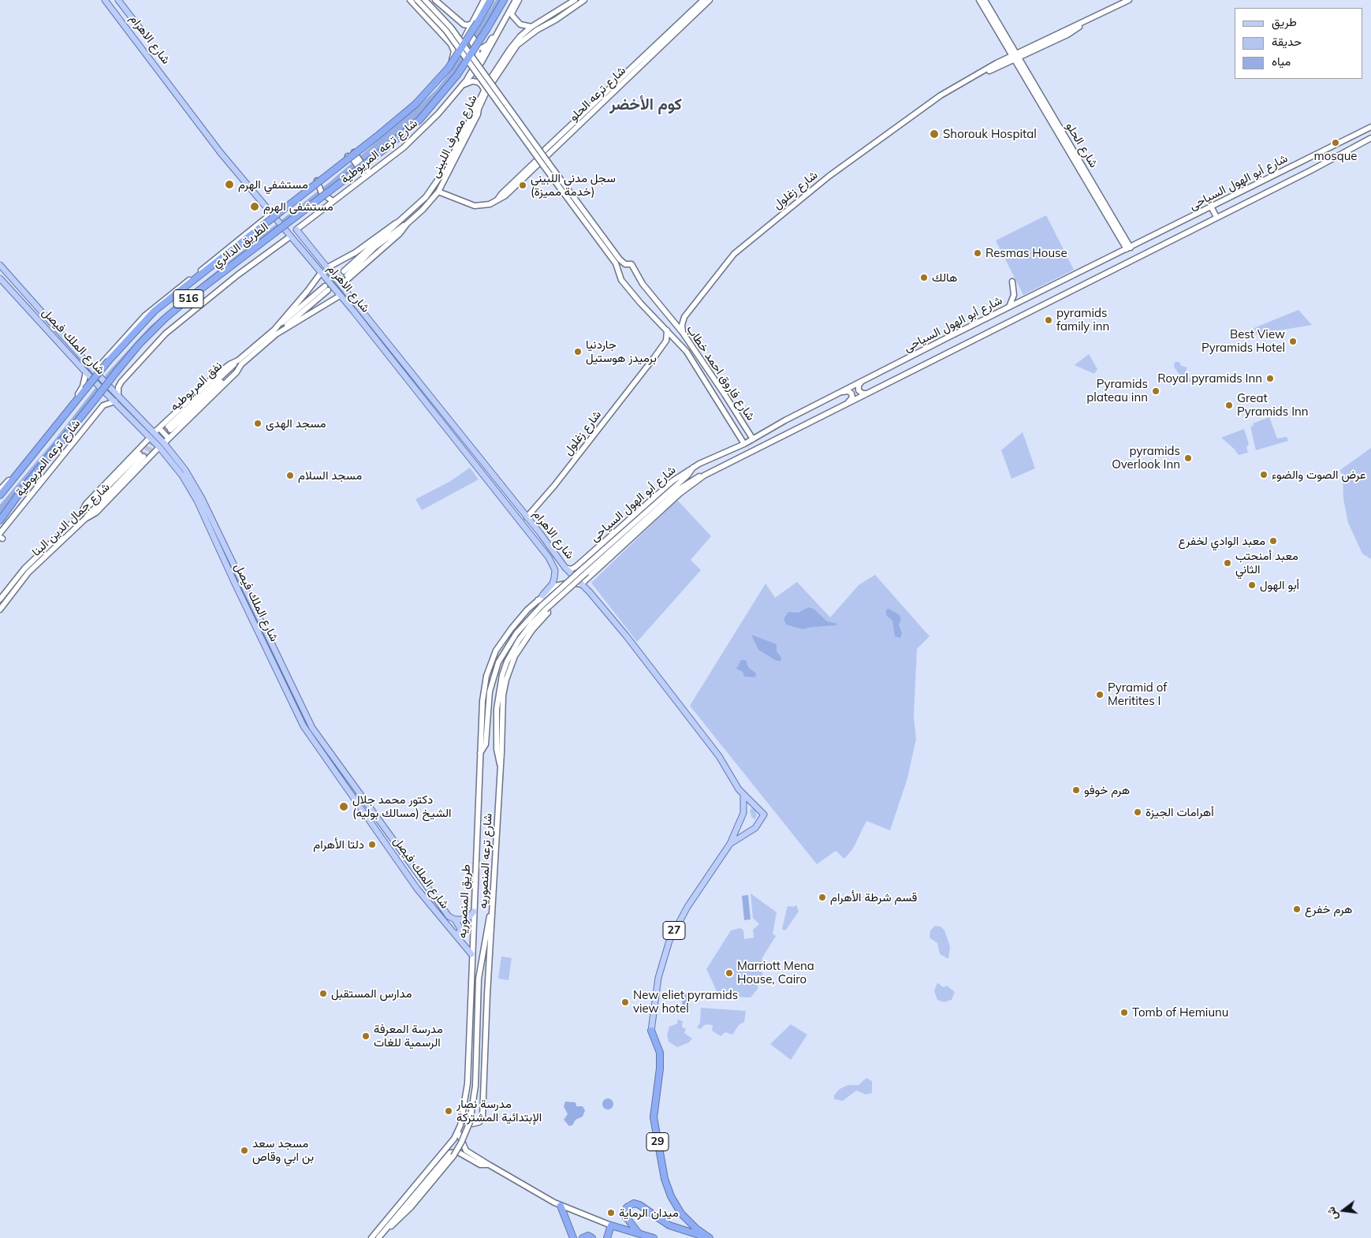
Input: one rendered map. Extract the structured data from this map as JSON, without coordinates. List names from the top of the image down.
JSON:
{
  "streets": {
    "highway": ["الطريق الدائري", "516", "29"],
    "main road": [
      "شارع الاهرام",
      "شارع ترعه الحلو",
      "شارع مصرف اللبينى",
      "شارع الحلو",
      "شارع ترعه المريوطية",
      "شارع أبو الهول السياحى",
      "شارع زغلول",
      "شارع الملك فيصل",
      "شارع فاروق احمد خطاب",
      "نفق المريوطيه",
      "شارع جمال الدين البنا",
      "شارع ترعه المنصوريه",
      "طريق المنصوريه",
      "27"
    ]
  },
  "crossings": [
    ["شارع الاهرام", "شارع مصرف اللبينى"],
    ["شارع الاهرام", "شارع ترعه المريوطية"],
    ["شارع الاهرام", "شارع أبو الهول السياحى"],
    ["شارع الاهرام", "شارع زغلول"],
    ["شارع الاهرام", "طريق المنصوريه"],
    ["شارع الاهرام", "27"],
    ["شارع ترعه الحلو", "شارع مصرف اللبينى"],
    ["شارع الحلو", "شارع أبو الهول السياحى"],
    ["شارع الحلو", "شارع زغلول"],
    ["شارع ترعه المريوطية", "شارع الملك فيصل"],
    ["شارع أبو الهول السياحى", "شارع فاروق احمد خطاب"],
    ["شارع أبو الهول السياحى", "طريق المنصوريه"],
    ["شارع الملك فيصل", "شارع جمال الدين البنا"],
    ["شارع الملك فيصل", "طريق المنصوريه"],
    ["نفق المريوطيه", "شارع جمال الدين البنا"],
    ["شارع ترعه المنصوريه", "طريق المنصوريه"],
    ["27", "29"]
  ],
  "districts": ["كوم الأخضر"],
  "places": [
    "Shorouk Hospital",
    "mosque",
    "مستشفي الهرم",
    "سجل مدني اللبيني (خدمة مميزة)",
    "مستشفى الهرم",
    "Resmas House",
    "هالك",
    "pyramids family inn",
    "Best View Pyramids Hotel",
    "جاردنيا برميدز هوستيل",
    "Royal pyramids Inn",
    "Pyramids plateau inn",
    "Great Pyramids Inn",
    "مسجد الهدى",
    "pyramids Overlook Inn",
    "عرض الصوت والضوء",
    "مسجد السلام",
    "معبد الوادي لخفرع",
    "معبد أمنحتب الثاني",
    "أبو الهول",
    "Pyramid of Meritites I",
    "هرم خوفو",
    "دكتور محمد جلال الشيخ (مسالك بوليه)",
    "أهرامات الجيزة",
    "دلتا الأهرام",
    "قسم شرطة الأهرام",
    "هرم خفرع",
    "Marriott Mena House, Cairo",
    "مدارس المستقبل",
    "New eliet pyramids view hotel",
    "Tomb of Hemiunu",
    "مدرسة المعرفة الرسمية للغات",
    "مدرسة نصار الإبتدائية المشتركة",
    "مسجد سعد بن ابي وقاص",
    "ميدان الرماية"
  ],
  "legend": ["طريق", "حديقة", "مياه"],
  "north": "left"
}
